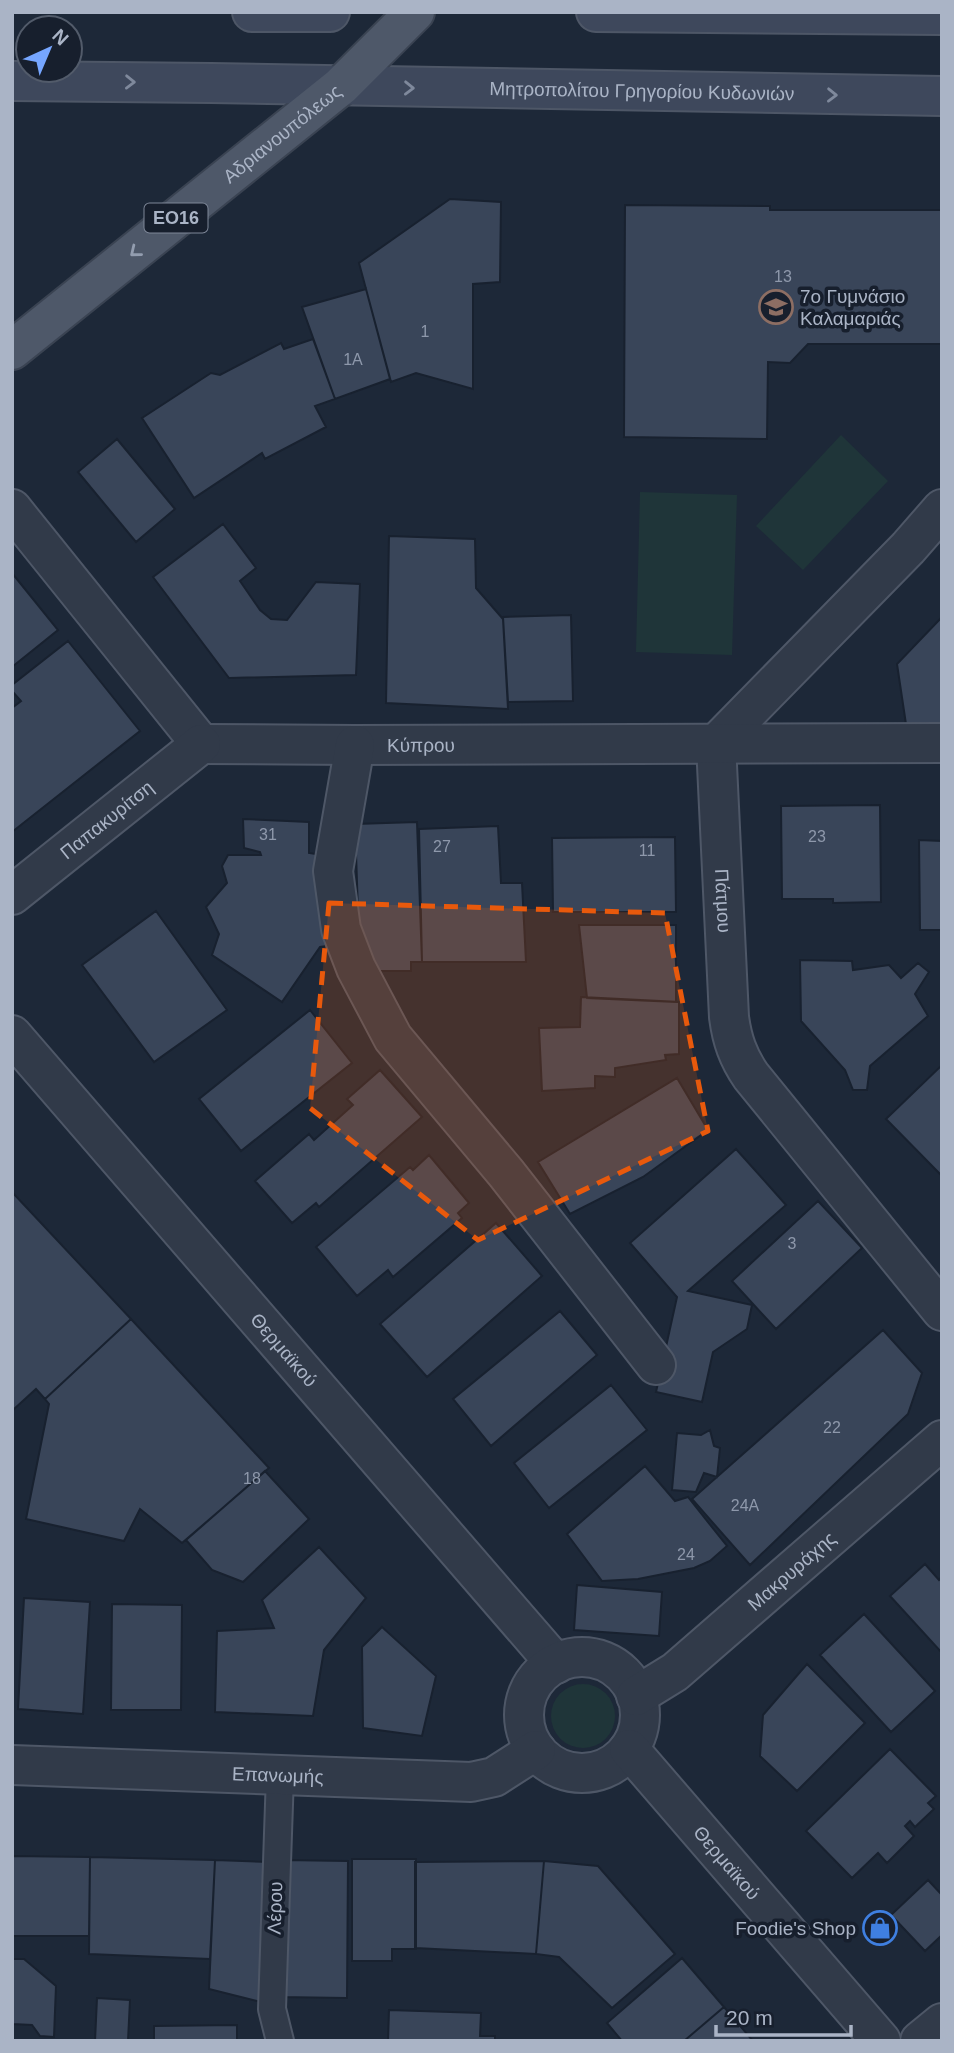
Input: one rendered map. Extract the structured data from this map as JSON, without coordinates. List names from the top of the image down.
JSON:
{
  "streets": {
    "main road": ["Μητροπολίτου Γρηγορίου Κυδωνιών", "Αδριανουπόλεως", "ΕΟ16"],
    "street": [
      "Κύπρου",
      "Παπακυρίτση",
      "Πάτμου",
      "Θερμαϊκού",
      "Μακρυράχης",
      "Επανωμής"
    ],
    "lane": ["Λέρου"]
  },
  "crossings": [
    ["Μητροπολίτου Γρηγορίου Κυδωνιών", "Αδριανουπόλεως"],
    ["Κύπρου", "Παπακυρίτση"],
    ["Κύπρου", "Πάτμου"],
    ["Θερμαϊκού", "Μακρυράχης"],
    ["Θερμαϊκού", "Επανωμής"],
    ["Μακρυράχης", "Επανωμής"],
    ["Επανωμής", "Λέρου"]
  ],
  "one_way": ["Αδριανουπόλεως"],
  "places": {
    "school or university": ["7ο Γυμνάσιο Καλαμαριάς"],
    "shop": ["Foodie's Shop"]
  },
  "house_numbers": [
    "13",
    "1",
    "1A",
    "31",
    "23",
    "27",
    "11",
    "3",
    "22",
    "18",
    "24A",
    "24"
  ],
  "scale_bar": "20 m",
  "north": "top right"
}
